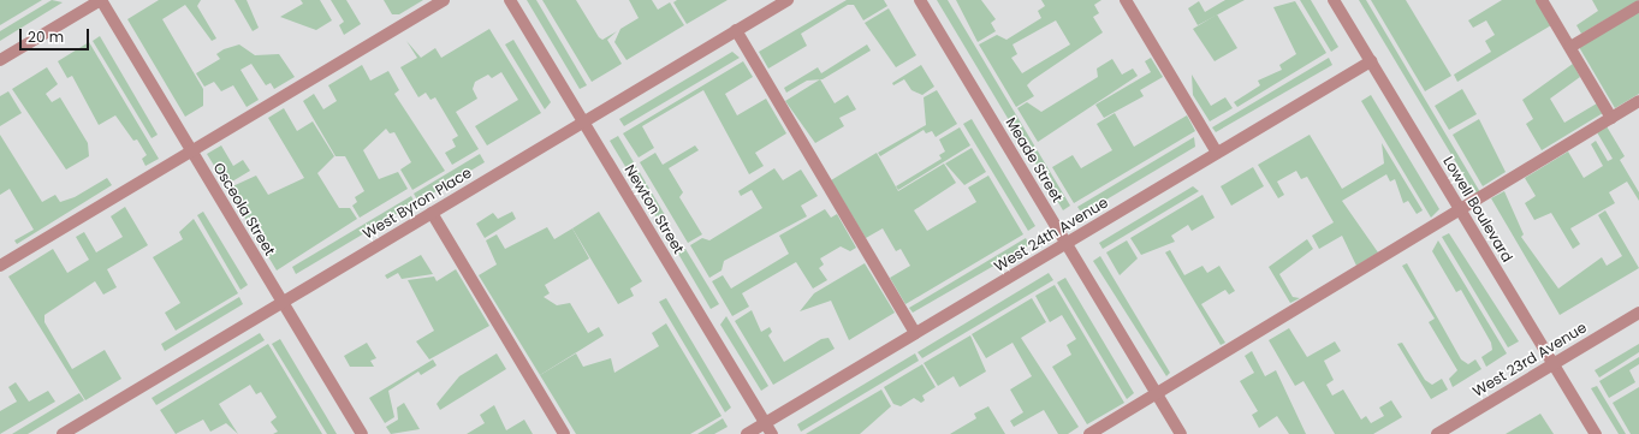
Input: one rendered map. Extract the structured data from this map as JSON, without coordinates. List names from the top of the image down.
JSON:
{
  "streets": {
    "street": [
      "Meade Street",
      "West Byron Place",
      "Osceola Street",
      "Newton Street",
      "Lowell Boulevard",
      "West 24th Avenue",
      "West 23rd Avenue"
    ]
  },
  "crossings": [
    ["Meade Street", "West 24th Avenue"],
    ["West Byron Place", "Osceola Street"],
    ["West Byron Place", "Newton Street"],
    ["Newton Street", "West 24th Avenue"],
    ["Lowell Boulevard", "West 24th Avenue"],
    ["Lowell Boulevard", "West 23rd Avenue"]
  ],
  "scale_bar": "20 m"
}
